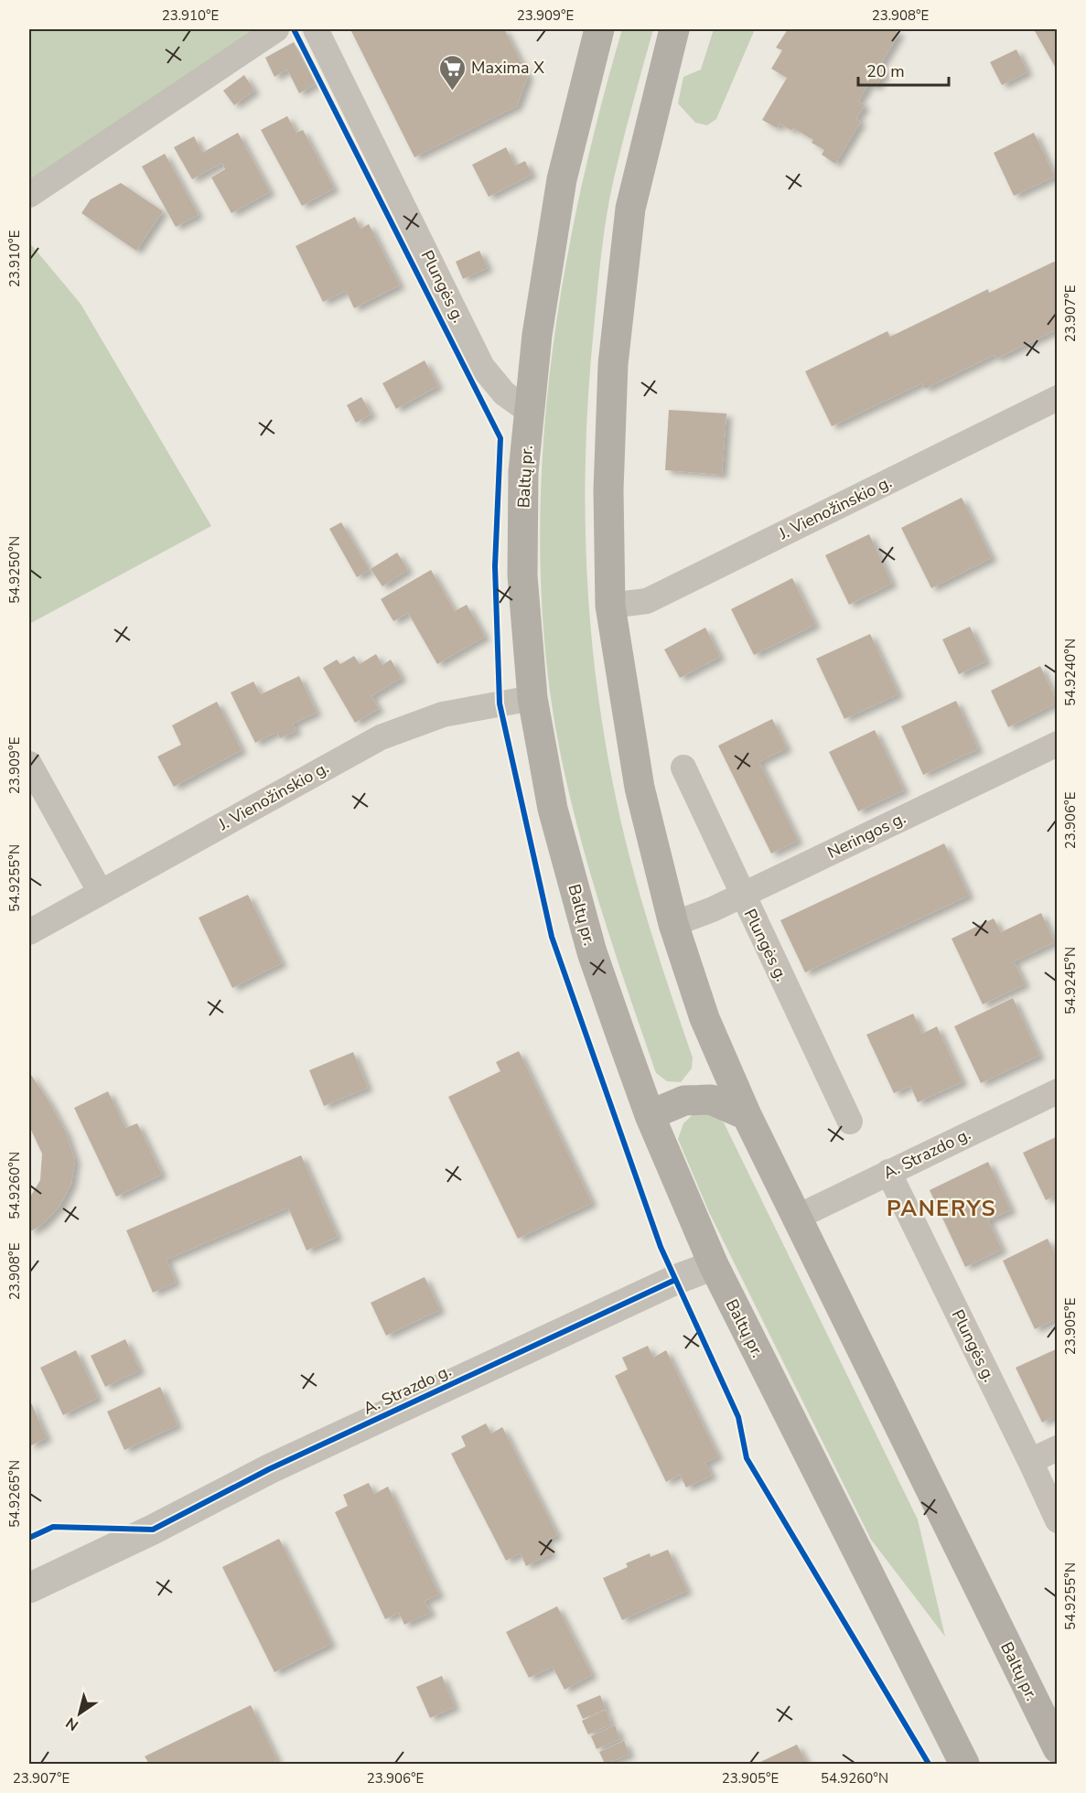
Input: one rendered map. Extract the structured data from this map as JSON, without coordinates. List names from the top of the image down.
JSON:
{
  "streets": {
    "main road": ["Baltų pr."],
    "street": [
      "Plungės g.",
      "J. Vienožinskio g.",
      "Neringos g.",
      "A. Strazdo g."
    ]
  },
  "crossings": [
    ["Plungės g.", "Baltų pr."],
    ["Plungės g.", "Neringos g."],
    ["Plungės g.", "A. Strazdo g."],
    ["Baltų pr.", "J. Vienožinskio g."],
    ["Baltų pr.", "Neringos g."],
    ["Baltų pr.", "A. Strazdo g."]
  ],
  "districts": ["PANERYS"],
  "places": {
    "supermarket": ["Maxima X"]
  },
  "scale_bar": "20 m",
  "north": "bottom left",
  "coordinates": [
    "23.910°E",
    "23.909°E",
    "23.908°E",
    "23.907°E",
    "54.9250°N",
    "54.9240°N",
    "23.906°E",
    "54.9255°N",
    "54.9245°N",
    "54.9260°N",
    "23.905°E",
    "54.9265°N"
  ]
}
